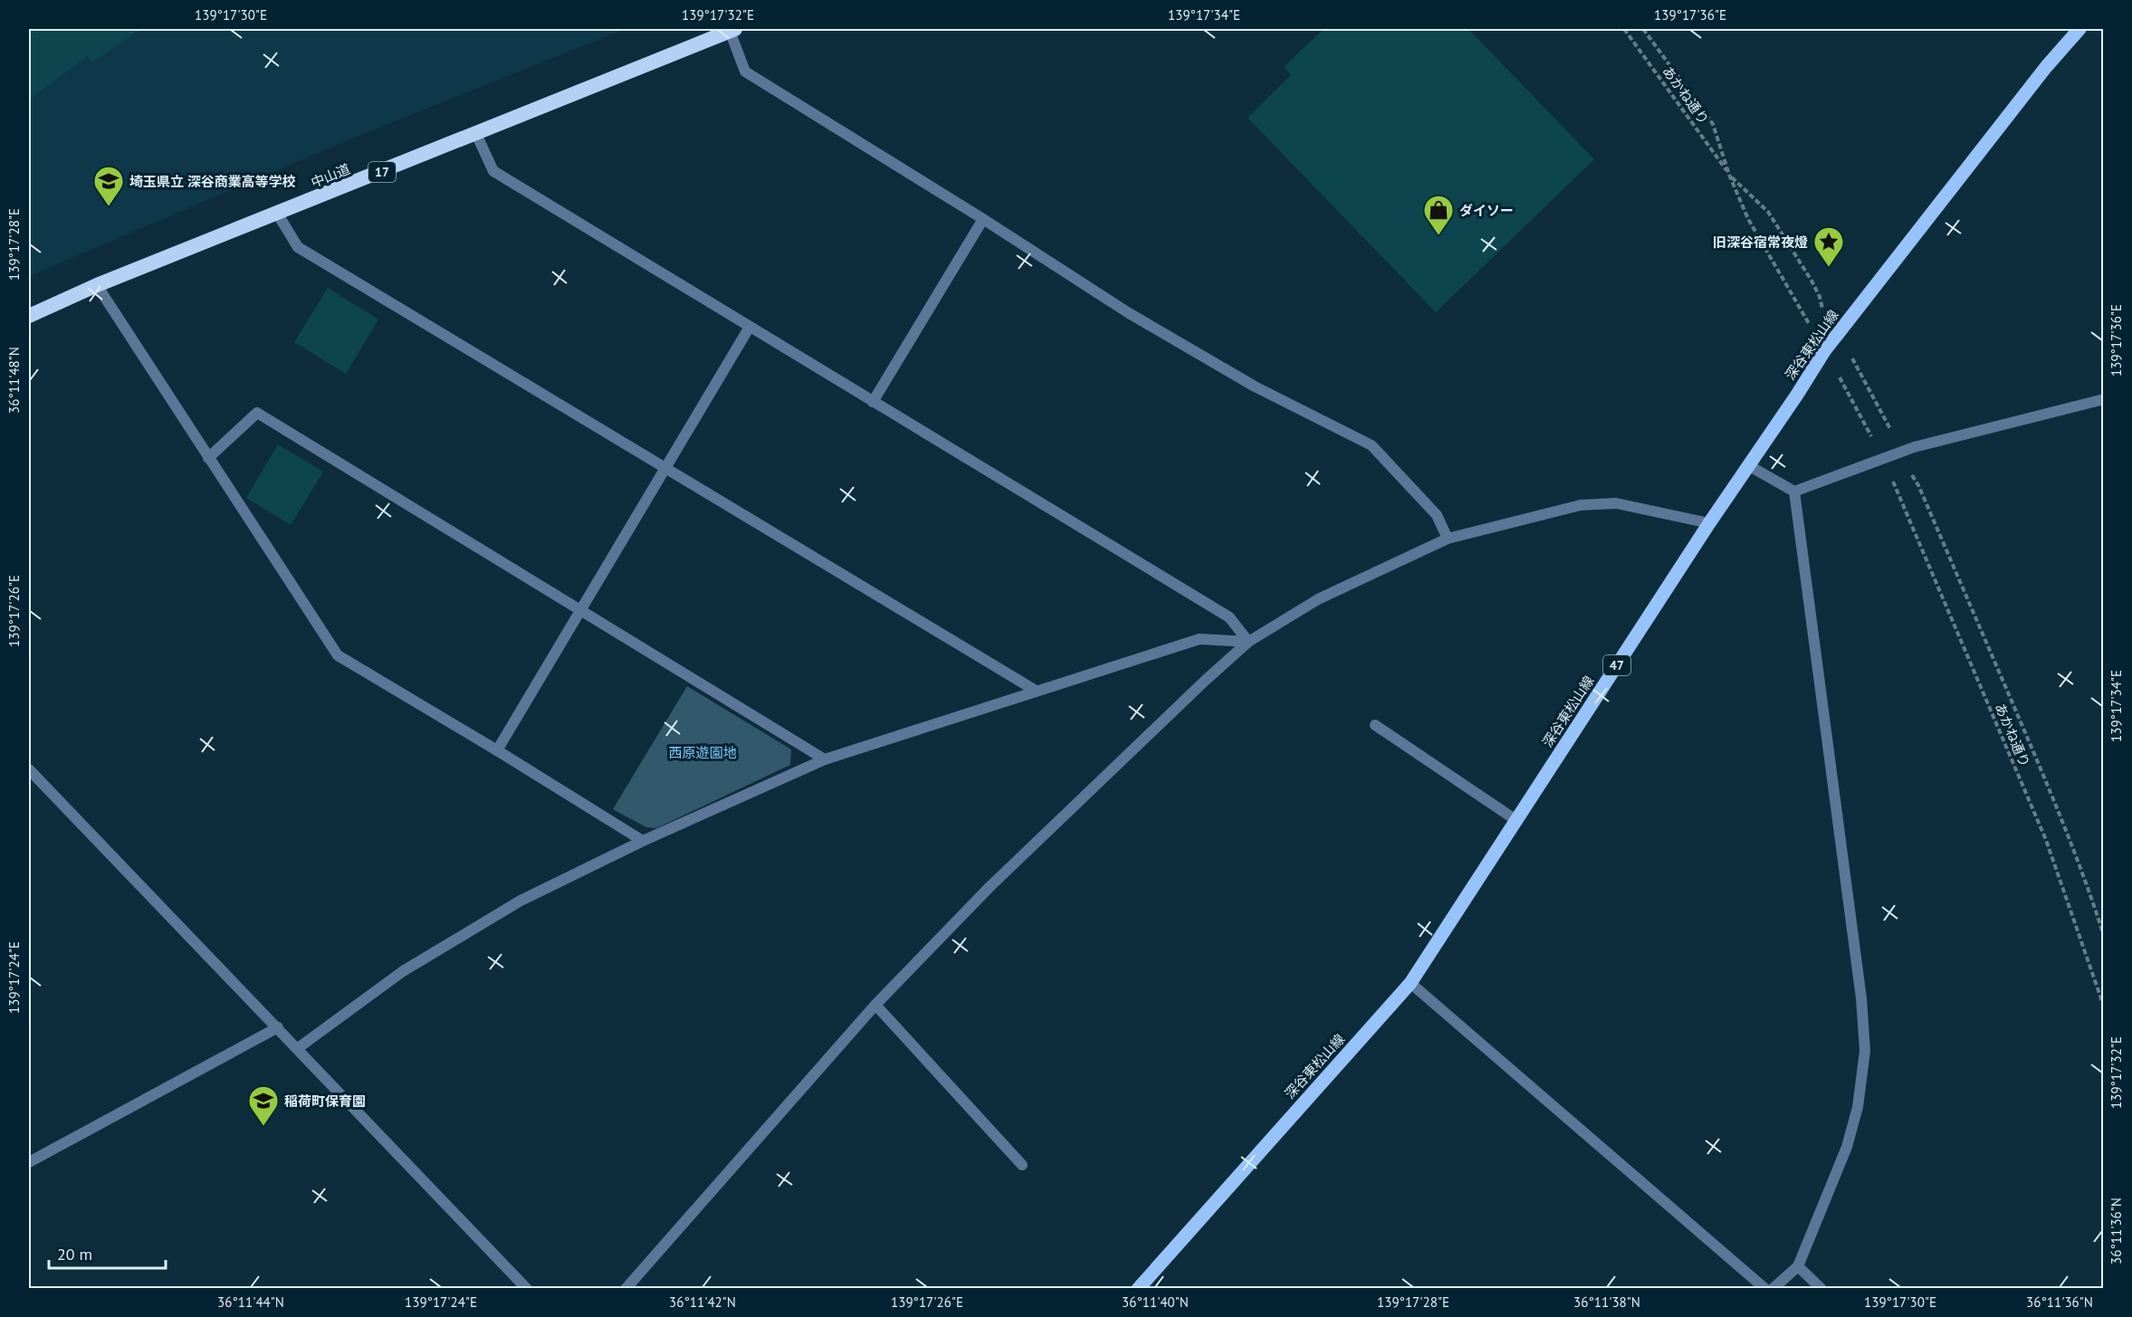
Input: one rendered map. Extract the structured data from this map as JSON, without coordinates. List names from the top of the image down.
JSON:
{
  "streets": {
    "highway": ["17", "中山道"],
    "main road": ["深谷東松山線", "47"],
    "path": ["あかね通り"]
  },
  "crossings": [
    ["あかね通り", "深谷東松山線"]
  ],
  "parks": ["西原遊園地"],
  "places": {
    "school or university": ["埼玉県立 深谷商業高等学校", "稲荷町保育園"],
    "shop": ["ダイソー"],
    "place": ["旧深谷宿常夜燈"]
  },
  "scale_bar": "20 m",
  "coordinates": [
    "139°17'30\"E",
    "139°17'32\"E",
    "139°17'34\"E",
    "139°17'36\"E",
    "139°17'28\"E",
    "36°11'48\"N",
    "139°17'26\"E",
    "139°17'24\"E",
    "36°11'36\"N",
    "36°11'44\"N",
    "36°11'42\"N",
    "36°11'40\"N",
    "36°11'38\"N"
  ]
}
